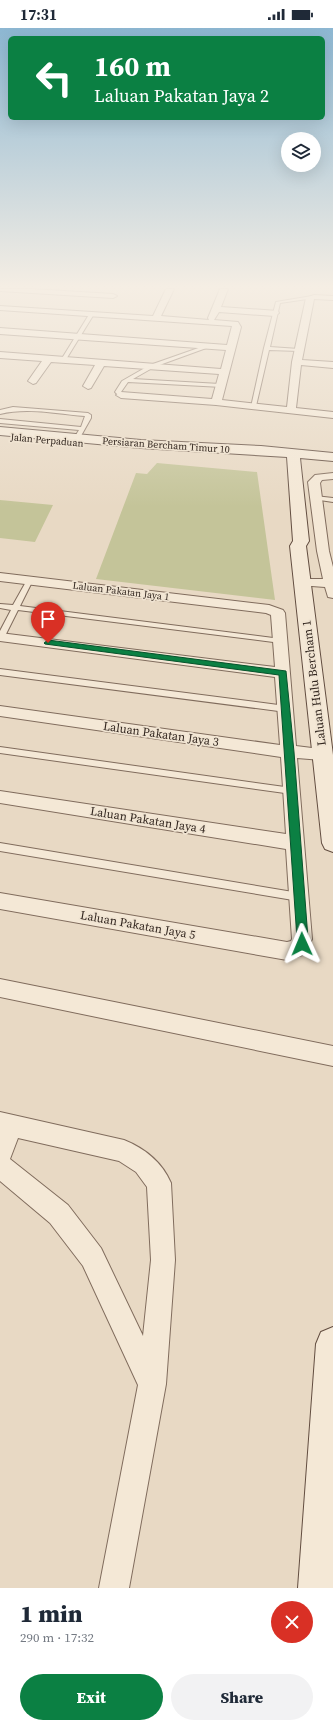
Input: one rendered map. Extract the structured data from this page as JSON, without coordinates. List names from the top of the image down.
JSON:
{
  "streets": {
    "street": [
      "Jalan Perpaduan",
      "Persiaran Bercham Timur 10",
      "Laluan Pakatan Jaya 1",
      "Laluan Hulu Bercham 1",
      "Laluan Pakatan Jaya 3",
      "Laluan Pakatan Jaya 4",
      "Laluan Pakatan Jaya 5"
    ]
  },
  "crossings": [
    ["Jalan Perpaduan", "Persiaran Bercham Timur 10"],
    ["Laluan Hulu Bercham 1", "Laluan Pakatan Jaya 3"]
  ],
  "page": {
    "status": "17:31",
    "turn": ["160 m", "Laluan Pakatan Jaya 2"],
    "heading": ["1 min", "290 m · 17:32"],
    "buttons": ["Exit", "Share"]
  }
}
